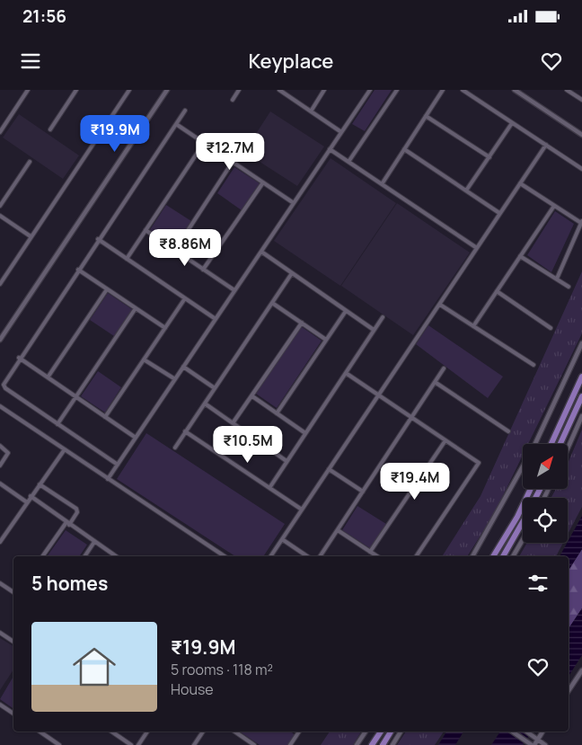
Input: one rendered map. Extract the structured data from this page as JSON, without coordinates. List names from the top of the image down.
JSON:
{
  "north": "top right",
  "page": {
    "status": "21:56",
    "header": "Keyplace",
    "price": [
      "₹19.9M",
      "₹12.7M",
      "₹8.86M",
      "₹10.5M",
      "₹19.4M"
    ],
    "heading": "5 homes",
    "list": [
      {
        "name": "₹19.9M",
        "note": "5 rooms · 118 m² · House"
      }
    ]
  }
}
